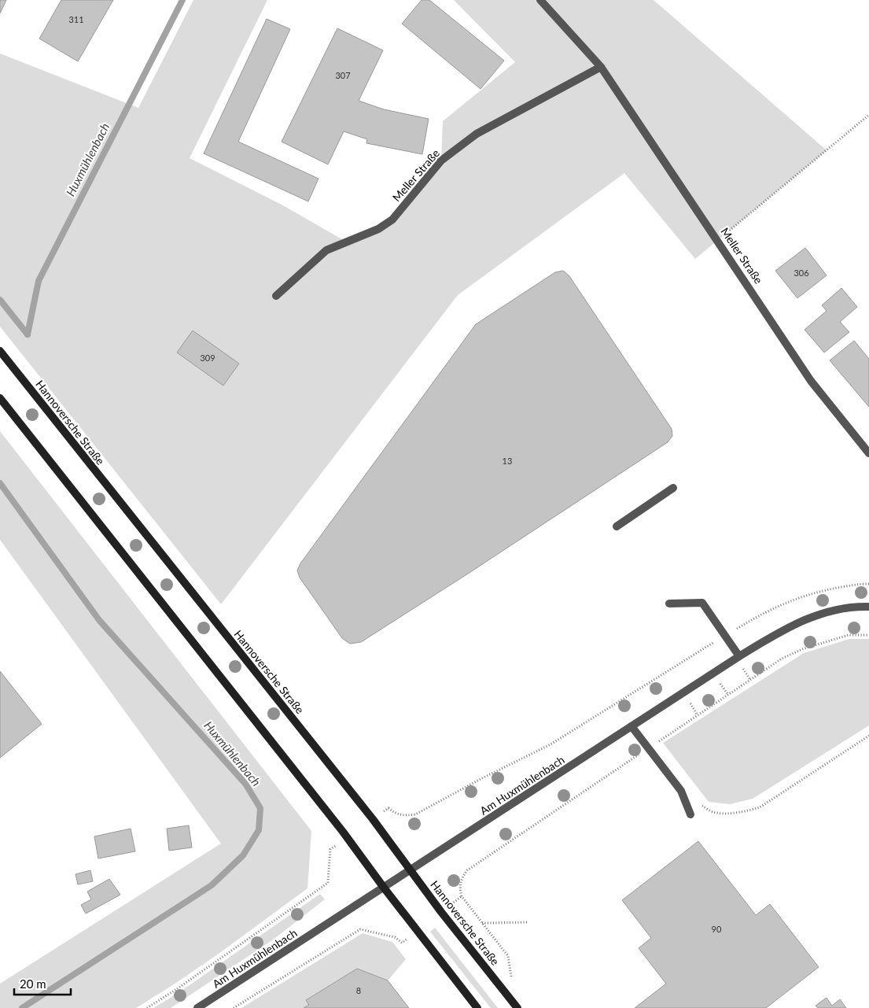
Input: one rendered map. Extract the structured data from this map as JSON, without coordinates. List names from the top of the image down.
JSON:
{
  "streets": {
    "main road": ["Hannoversche Straße"],
    "street": ["Meller Straße", "Am Huxmühlenbach"]
  },
  "crossings": [
    ["Hannoversche Straße", "Am Huxmühlenbach"]
  ],
  "water": ["Huxmühlenbach"],
  "house_numbers": [
    "311",
    "307",
    "306",
    "309",
    "13",
    "90",
    "8"
  ],
  "scale_bar": "20 m"
}
